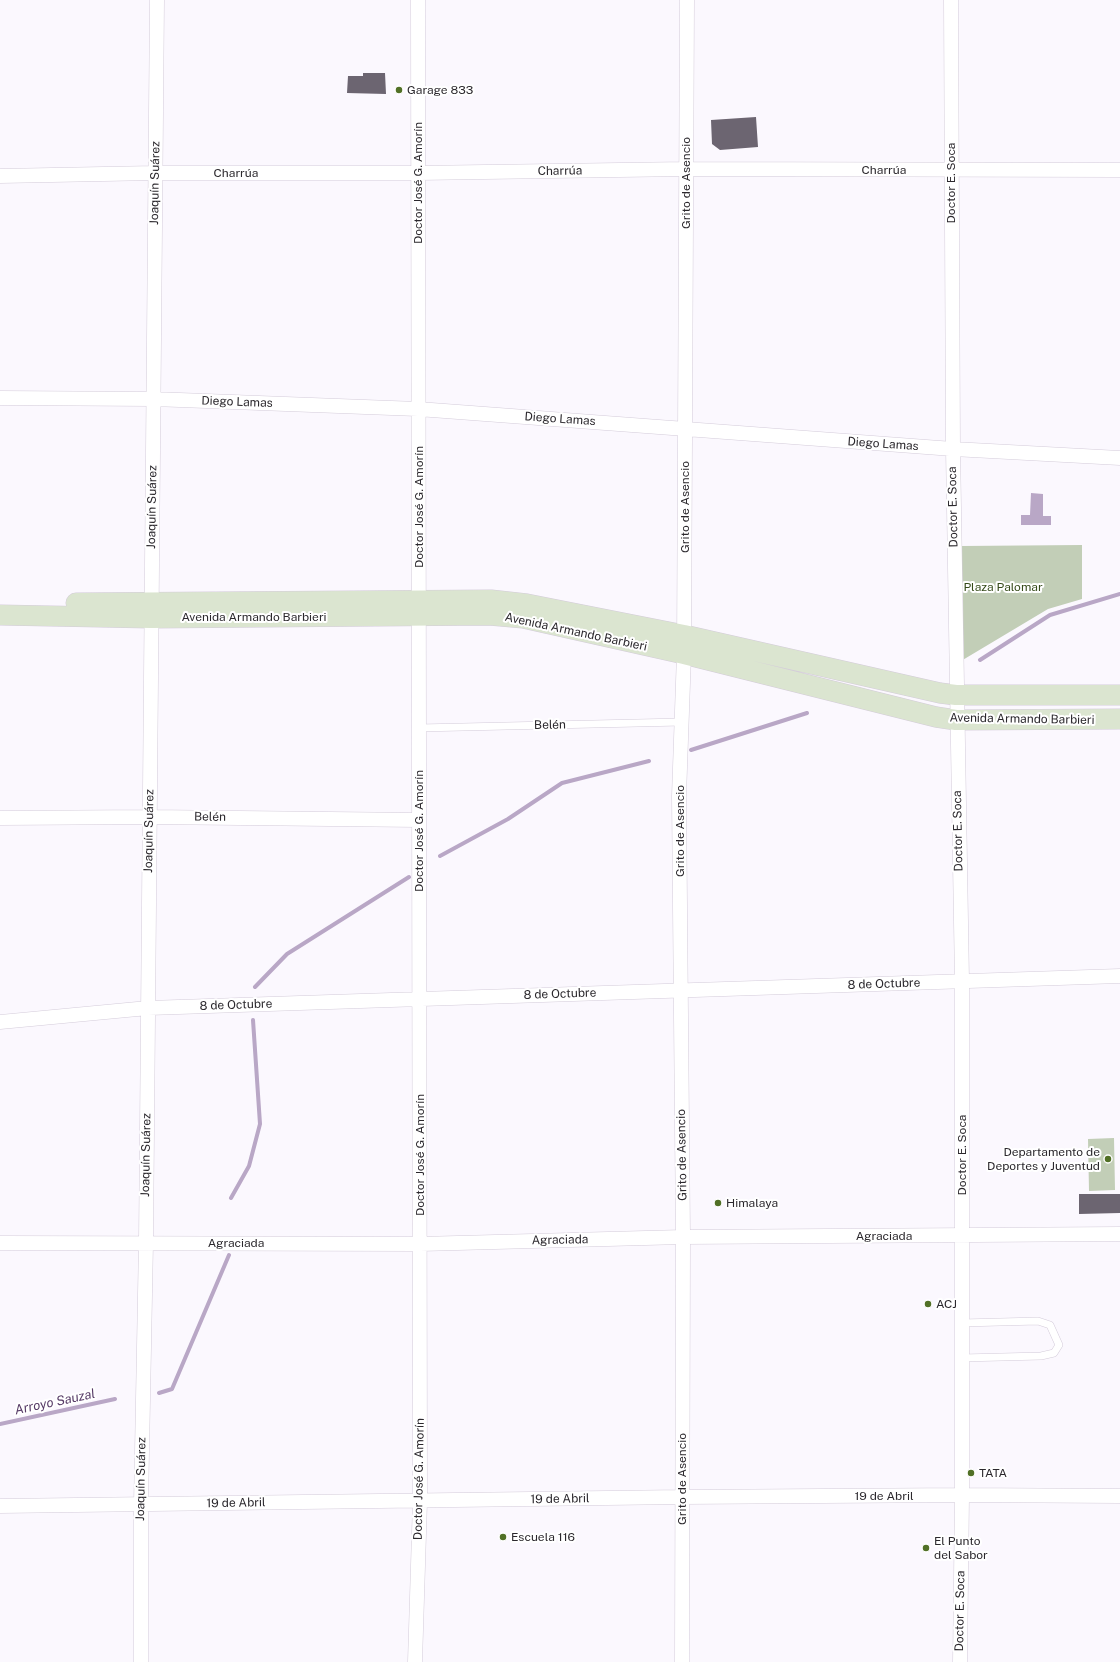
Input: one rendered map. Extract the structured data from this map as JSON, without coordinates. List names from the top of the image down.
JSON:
{
  "streets": {
    "street": [
      "Charrúa",
      "Joaquín Suárez",
      "Doctor José G. Amorín",
      "Grito de Asencio",
      "Doctor E. Soca",
      "Diego Lamas",
      "Avenida Armando Barbieri",
      "Belén",
      "8 de Octubre",
      "Agraciada",
      "19 de Abril"
    ]
  },
  "crossings": [
    ["Charrúa", "Joaquín Suárez"],
    ["Charrúa", "Doctor José G. Amorín"],
    ["Charrúa", "Grito de Asencio"],
    ["Charrúa", "Doctor E. Soca"],
    ["Joaquín Suárez", "Diego Lamas"],
    ["Joaquín Suárez", "Avenida Armando Barbieri"],
    ["Joaquín Suárez", "Belén"],
    ["Joaquín Suárez", "8 de Octubre"],
    ["Joaquín Suárez", "Agraciada"],
    ["Joaquín Suárez", "19 de Abril"],
    ["Doctor José G. Amorín", "Diego Lamas"],
    ["Doctor José G. Amorín", "Avenida Armando Barbieri"],
    ["Doctor José G. Amorín", "Belén"],
    ["Doctor José G. Amorín", "8 de Octubre"],
    ["Doctor José G. Amorín", "Agraciada"],
    ["Doctor José G. Amorín", "19 de Abril"],
    ["Grito de Asencio", "Diego Lamas"],
    ["Grito de Asencio", "Avenida Armando Barbieri"],
    ["Grito de Asencio", "Belén"],
    ["Grito de Asencio", "8 de Octubre"],
    ["Grito de Asencio", "Agraciada"],
    ["Grito de Asencio", "19 de Abril"],
    ["Doctor E. Soca", "Diego Lamas"],
    ["Doctor E. Soca", "Avenida Armando Barbieri"],
    ["Doctor E. Soca", "8 de Octubre"],
    ["Doctor E. Soca", "Agraciada"],
    ["Doctor E. Soca", "19 de Abril"]
  ],
  "water": ["Arroyo Sauzal"],
  "parks": ["Plaza Palomar"],
  "places": [
    "Garage 833",
    "Departamento de Deportes y Juventud",
    "Himalaya",
    "ACJ",
    "TATA",
    "Escuela 116",
    "El Punto del Sabor"
  ]
}
